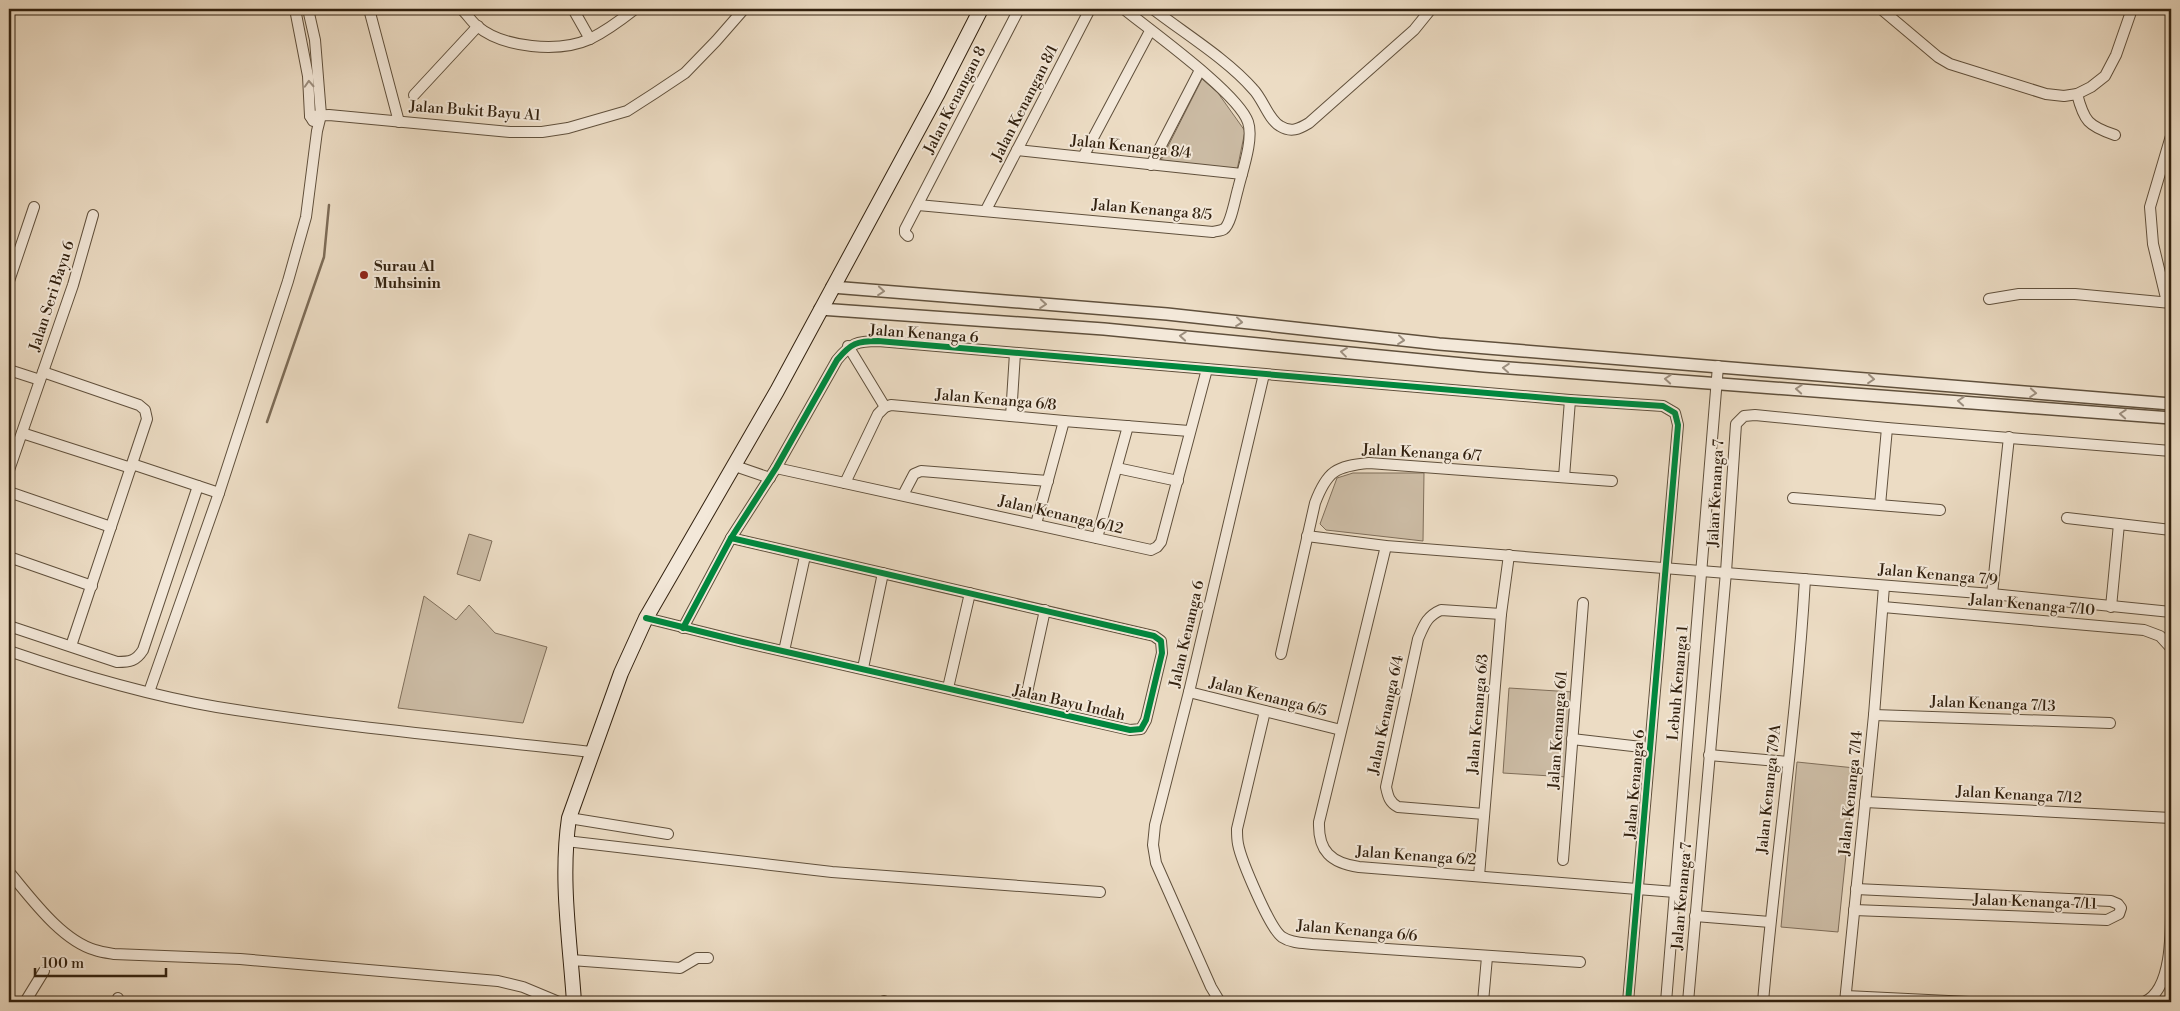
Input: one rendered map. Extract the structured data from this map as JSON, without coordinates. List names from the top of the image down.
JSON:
{
  "streets": {
    "street": [
      "Jalan Kenangan 8",
      "Jalan Kenangan 8/1",
      "Jalan Bukit Bayu A1",
      "Jalan Kenanga 8/4",
      "Jalan Kenanga 8/5",
      "Jalan Seri Bayu 6",
      "Jalan Kenanga 6",
      "Jalan Kenanga 6/8",
      "Jalan Kenanga 6/7",
      "Jalan Kenanga 7",
      "Jalan Kenanga 6/12",
      "Jalan Kenanga 7/9",
      "Jalan Kenanga 7/10",
      "Lebuh Kenanga 1",
      "Jalan Kenanga 6/5",
      "Jalan Bayu Indah",
      "Jalan Kenanga 7/13",
      "Jalan Kenanga 6/3",
      "Jalan Kenanga 6/4",
      "Jalan Kenanga 6/1",
      "Jalan Kenanga 7/9A",
      "Jalan Kenanga 7/14",
      "Jalan Kenanga 7/12",
      "Jalan Kenanga 6/2",
      "Jalan Kenanga 7/11",
      "Jalan Kenanga 6/6"
    ]
  },
  "crossings": [
    ["Jalan Kenangan 8", "Jalan Kenanga 8/5"],
    ["Jalan Kenangan 8/1", "Jalan Kenanga 8/4"],
    ["Jalan Kenangan 8/1", "Jalan Kenanga 8/5"],
    ["Jalan Kenanga 8/4", "Jalan Kenanga 8/5"],
    ["Jalan Kenanga 6", "Jalan Kenanga 6/12"],
    ["Jalan Kenanga 6", "Jalan Kenanga 6/5"],
    ["Jalan Kenanga 6", "Jalan Bayu Indah"],
    ["Jalan Kenanga 6", "Jalan Kenanga 6/2"],
    ["Jalan Kenanga 6/8", "Jalan Kenanga 6/12"],
    ["Jalan Kenanga 7", "Jalan Kenanga 7/9"],
    ["Jalan Kenanga 7/9", "Lebuh Kenanga 1"],
    ["Jalan Kenanga 7/9", "Jalan Kenanga 7/9A"],
    ["Jalan Kenanga 7/9", "Jalan Kenanga 7/14"],
    ["Jalan Kenanga 7/10", "Jalan Kenanga 7/14"],
    ["Lebuh Kenanga 1", "Jalan Kenanga 6/2"],
    ["Jalan Kenanga 6/5", "Jalan Kenanga 6/2"],
    ["Jalan Kenanga 6/5", "Jalan Kenanga 6/6"],
    ["Jalan Kenanga 7/13", "Jalan Kenanga 7/14"],
    ["Jalan Kenanga 6/3", "Jalan Kenanga 6/4"],
    ["Jalan Kenanga 6/3", "Jalan Kenanga 6/2"],
    ["Jalan Kenanga 7/14", "Jalan Kenanga 7/12"],
    ["Jalan Kenanga 7/14", "Jalan Kenanga 7/11"]
  ],
  "places": ["Surau Al Muhsinin"],
  "scale_bar": "100 m"
}
